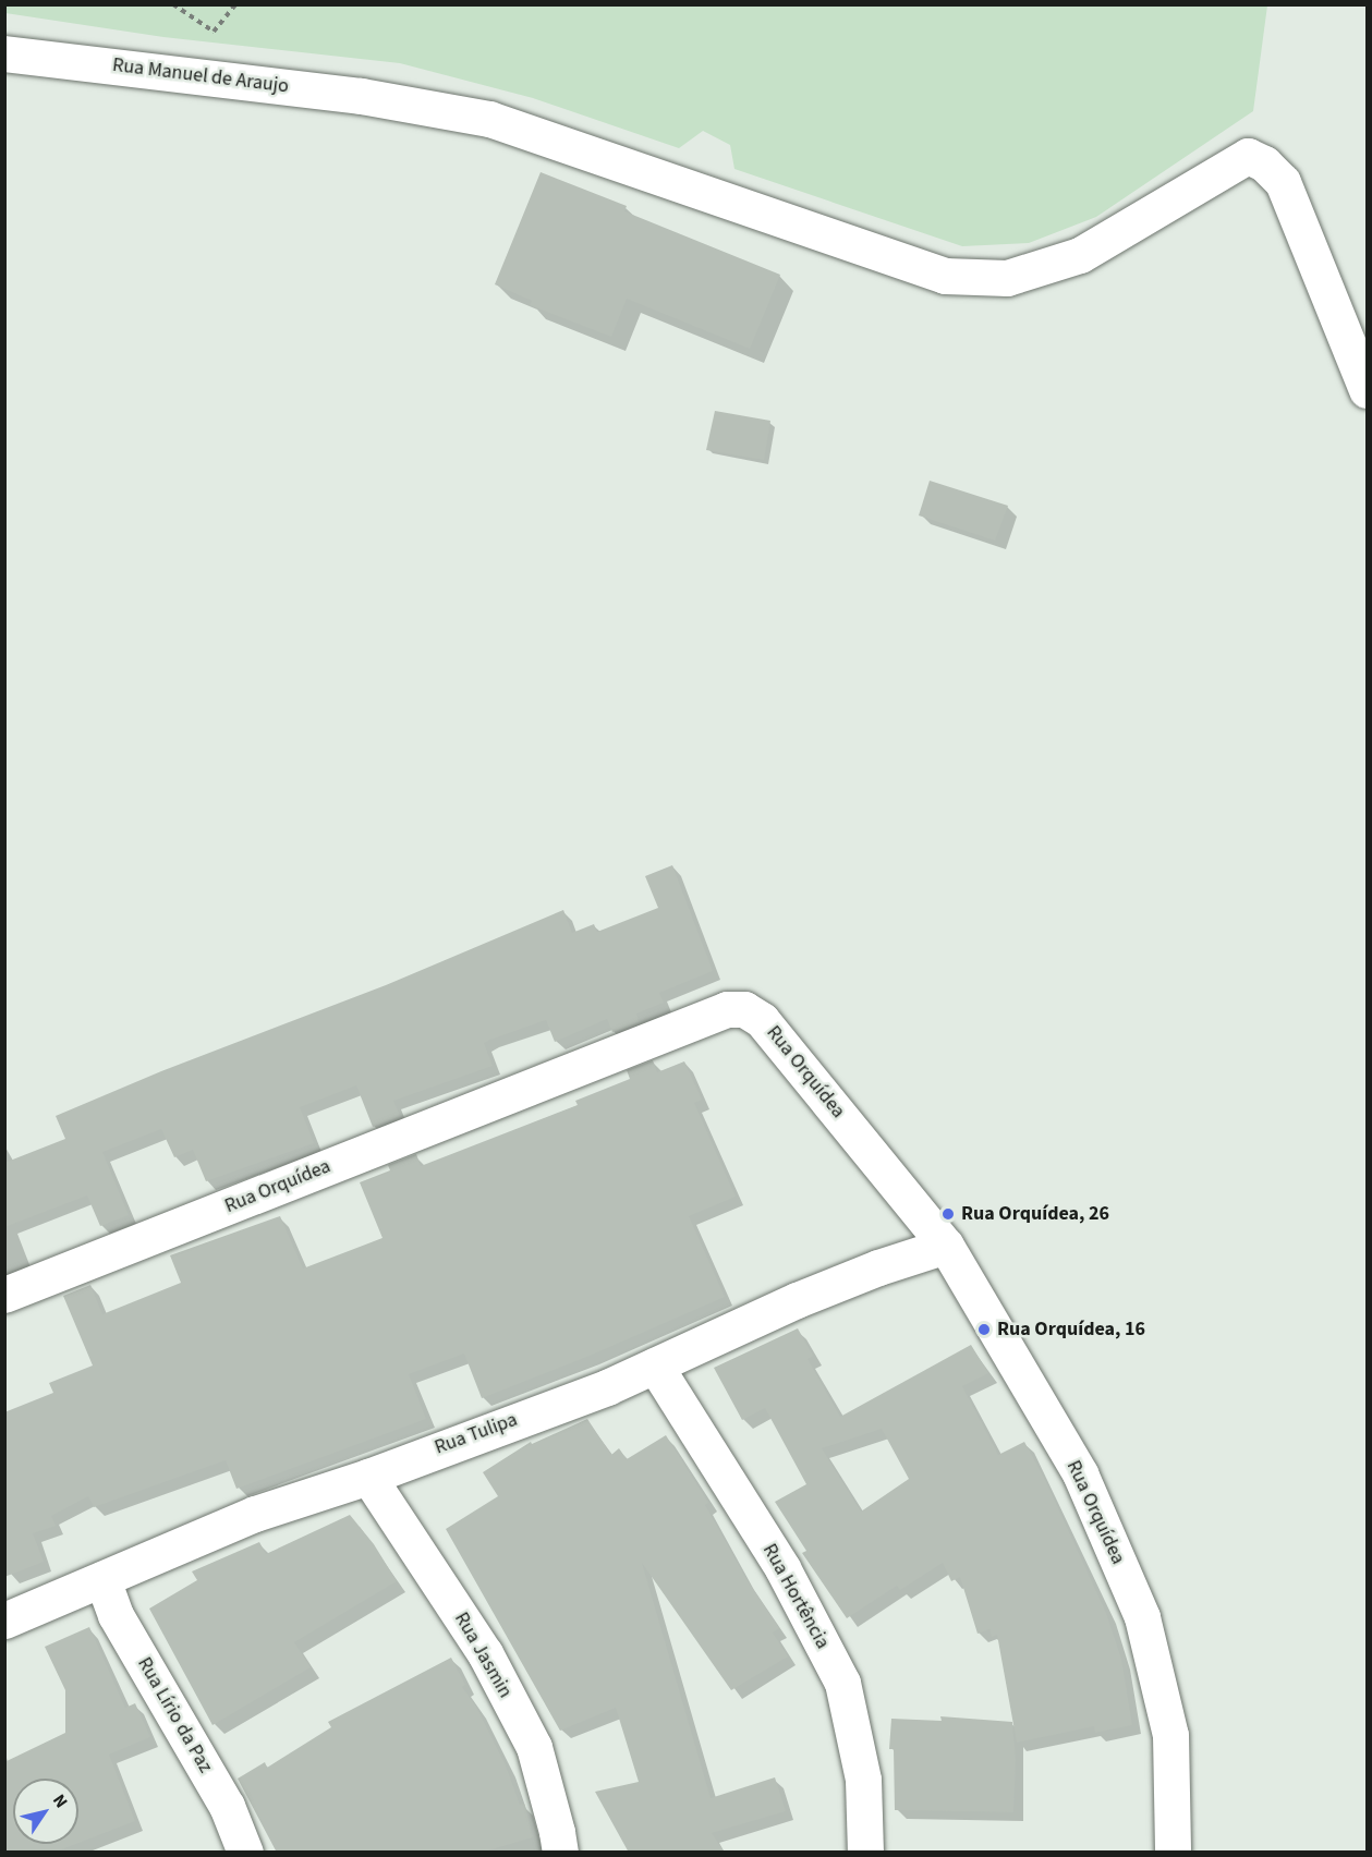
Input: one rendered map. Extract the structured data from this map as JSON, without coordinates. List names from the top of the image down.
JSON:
{
  "streets": {
    "street": [
      "Rua Manuel de Araujo",
      "Rua Orquídea",
      "Rua Tulipa",
      "Rua Hortência",
      "Rua Jasmin",
      "Rua Lírio da Paz"
    ]
  },
  "crossings": [
    ["Rua Orquídea", "Rua Tulipa"],
    ["Rua Tulipa", "Rua Hortência"],
    ["Rua Tulipa", "Rua Jasmin"],
    ["Rua Tulipa", "Rua Lírio da Paz"]
  ],
  "places": ["Rua Orquídea, 26", "Rua Orquídea, 16"],
  "north": "top right"
}
